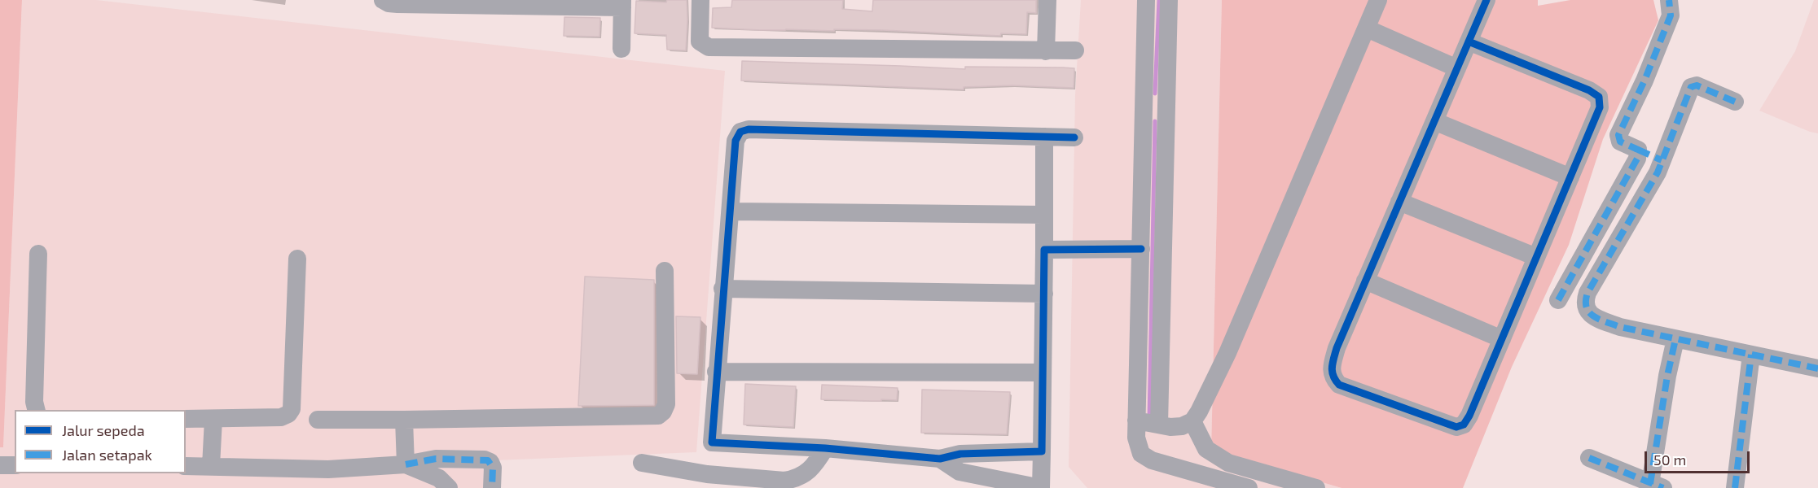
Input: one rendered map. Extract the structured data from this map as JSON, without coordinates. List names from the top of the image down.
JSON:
{
  "legend": ["Jalur sepeda", "Jalan setapak"],
  "scale_bar": "50 m"
}
